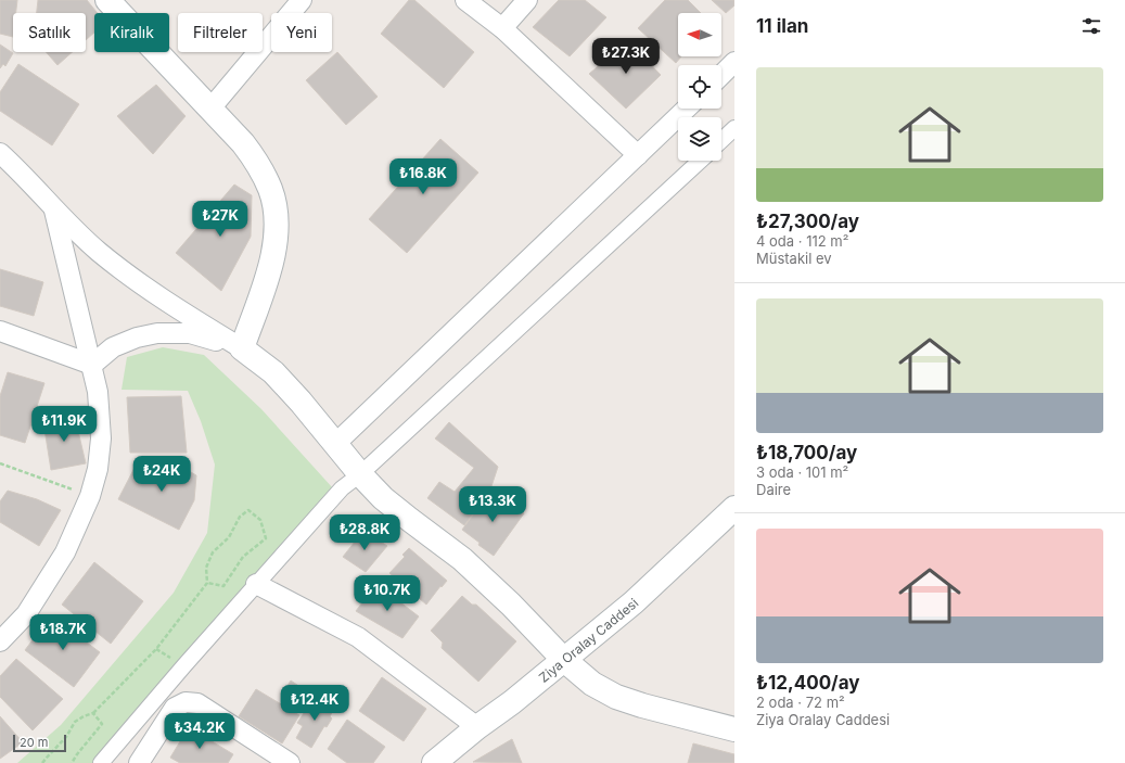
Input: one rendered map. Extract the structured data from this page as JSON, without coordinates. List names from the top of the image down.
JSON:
{
  "streets": {
    "main road": ["Ziya Oralay Caddesi"]
  },
  "scale_bar": "20 m",
  "north": "left",
  "page": {
    "heading": "11 ilan",
    "chip": [
      "Satılık",
      "Kiralık",
      "Filtreler",
      "Yeni"
    ],
    "price": [
      "₺27.3K",
      "₺16.8K",
      "₺27K",
      "₺11.9K",
      "₺24K",
      "₺13.3K",
      "₺28.8K",
      "₺10.7K",
      "₺18.7K",
      "₺12.4K",
      "₺34.2K"
    ],
    "list": [
      {
        "name": "₺27,300/ay",
        "note": "4 oda · 112 m² · Müstakil ev"
      },
      {
        "name": "₺18,700/ay",
        "note": "3 oda · 101 m² · Daire"
      },
      {
        "name": "₺12,400/ay",
        "note": "2 oda · 72 m² · Ziya Oralay Caddesi"
      }
    ],
    "scale": "20 m"
  }
}
